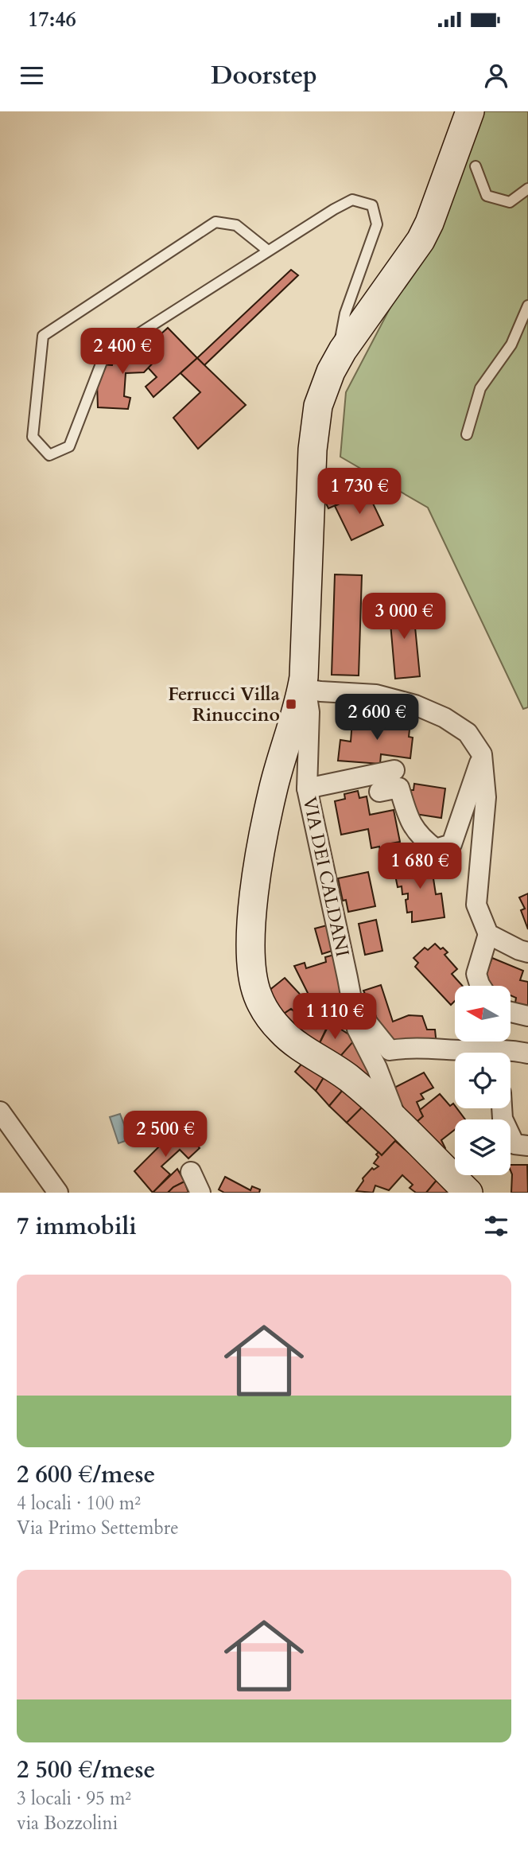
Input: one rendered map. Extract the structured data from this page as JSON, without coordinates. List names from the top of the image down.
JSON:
{
  "streets": {
    "street": ["VIA DEI CALDANI"]
  },
  "places": {
    "transit": ["Ferrucci Villa Rinuccino"]
  },
  "north": "left",
  "page": {
    "status": "17:46",
    "header": "Doorstep",
    "price": [
      "2 400 €",
      "1 730 €",
      "3 000 €",
      "2 600 €",
      "1 680 €",
      "1 110 €",
      "2 500 €"
    ],
    "heading": "7 immobili",
    "list": [
      {
        "name": "2 600 €/mese",
        "note": "4 locali · 100 m² · Via Primo Settembre"
      },
      {
        "name": "2 500 €/mese",
        "note": "3 locali · 95 m² · via Bozzolini"
      }
    ]
  }
}
